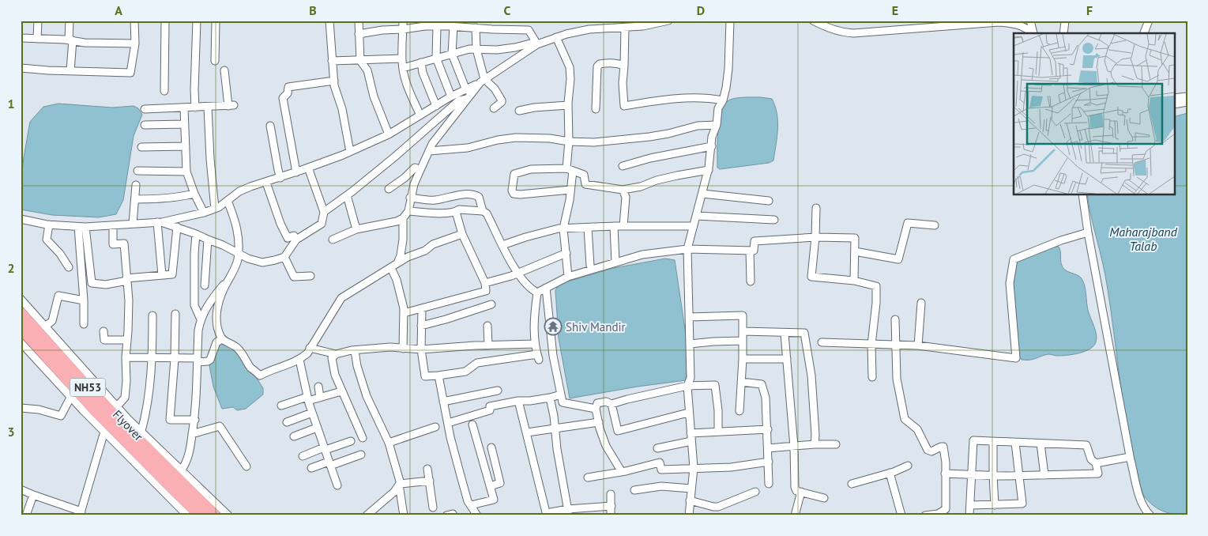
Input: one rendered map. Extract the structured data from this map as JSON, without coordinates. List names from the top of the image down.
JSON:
{
  "streets": {
    "highway": ["NH53", "Flyover"]
  },
  "crossings": [
    ["NH53", "Flyover"]
  ],
  "water": ["Maharajband Talab"],
  "places": {
    "temple": ["Shiv Mandir"]
  },
  "grid": {
    "columns": [
      "A",
      "B",
      "C",
      "D",
      "E",
      "F"
    ],
    "rows": ["1", "2", "3"]
  }
}
